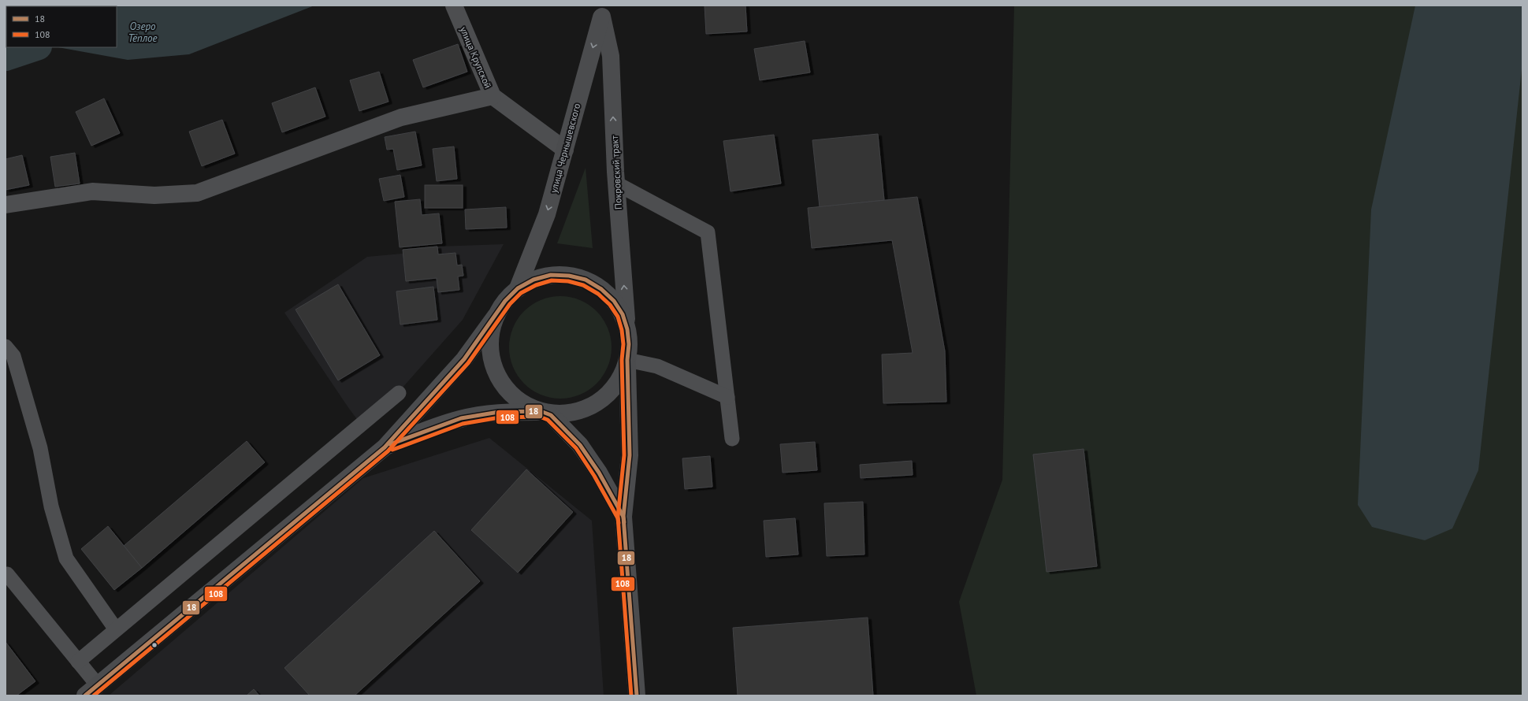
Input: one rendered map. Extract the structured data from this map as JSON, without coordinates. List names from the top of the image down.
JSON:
{
  "streets": {
    "main road": ["улица Чернышевского", "Покровский тракт"],
    "street": ["улица Крупской"]
  },
  "crossings": [
    ["улица Крупской", "улица Чернышевского"],
    ["улица Чернышевского", "Покровский тракт"]
  ],
  "one_way": ["улица Чернышевского", "Покровский тракт"],
  "water": ["Озеро Тёплое"],
  "lines": ["transit line 18", "transit line 108"],
  "legend": ["18", "108"]
}
